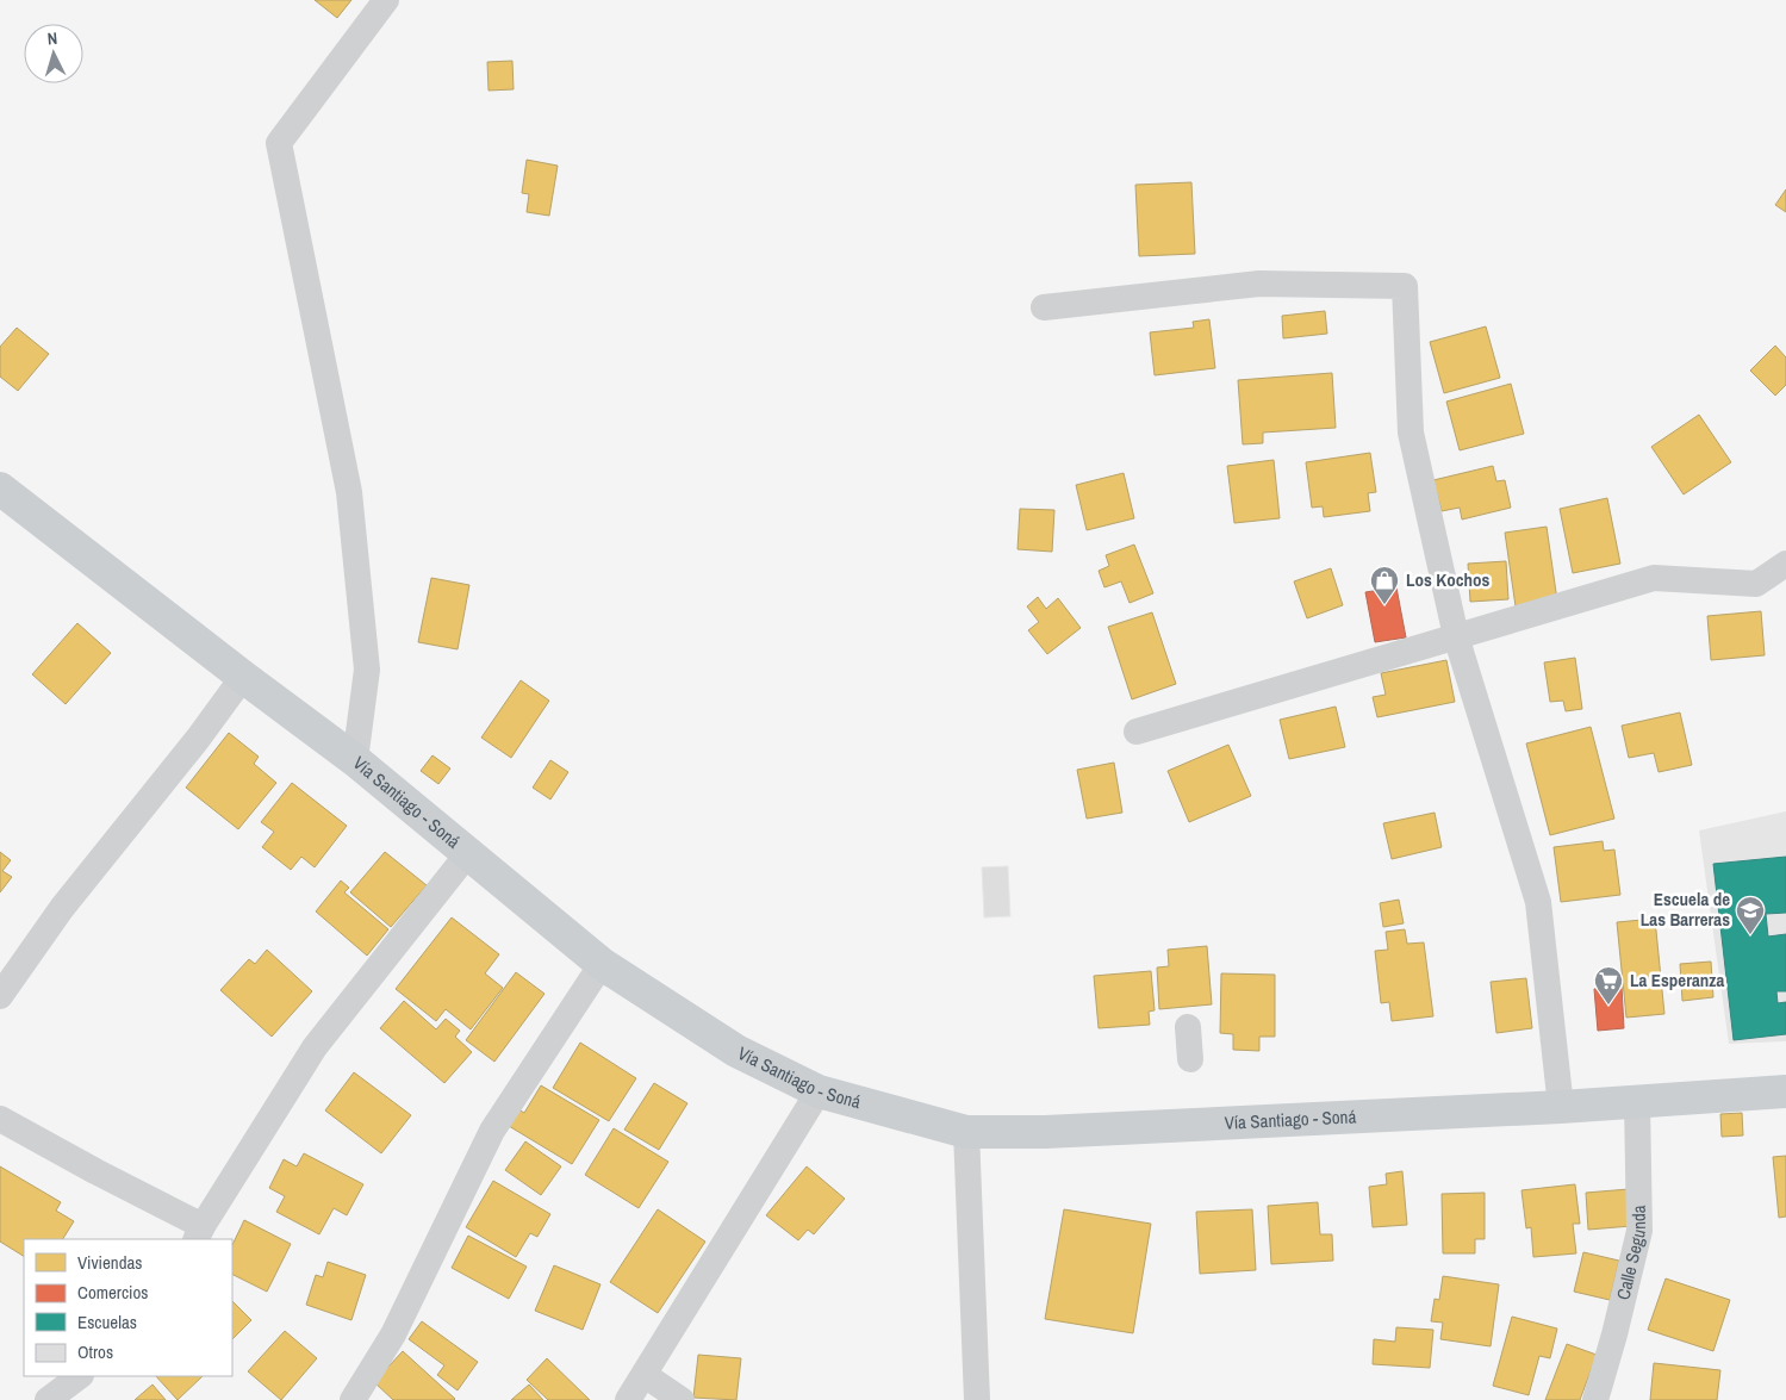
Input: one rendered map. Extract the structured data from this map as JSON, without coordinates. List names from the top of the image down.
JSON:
{
  "streets": {
    "main road": ["Vía Santiago - Soná"],
    "street": ["Calle Segunda"]
  },
  "crossings": [
    ["Vía Santiago - Soná", "Calle Segunda"]
  ],
  "places": {
    "shop": ["Los Kochos"],
    "school or university": ["Escuela de Las Barreras"],
    "supermarket": ["La Esperanza"]
  },
  "legend": [
    "Viviendas",
    "Comercios",
    "Escuelas",
    "Otros"
  ],
  "north": "top"
}
